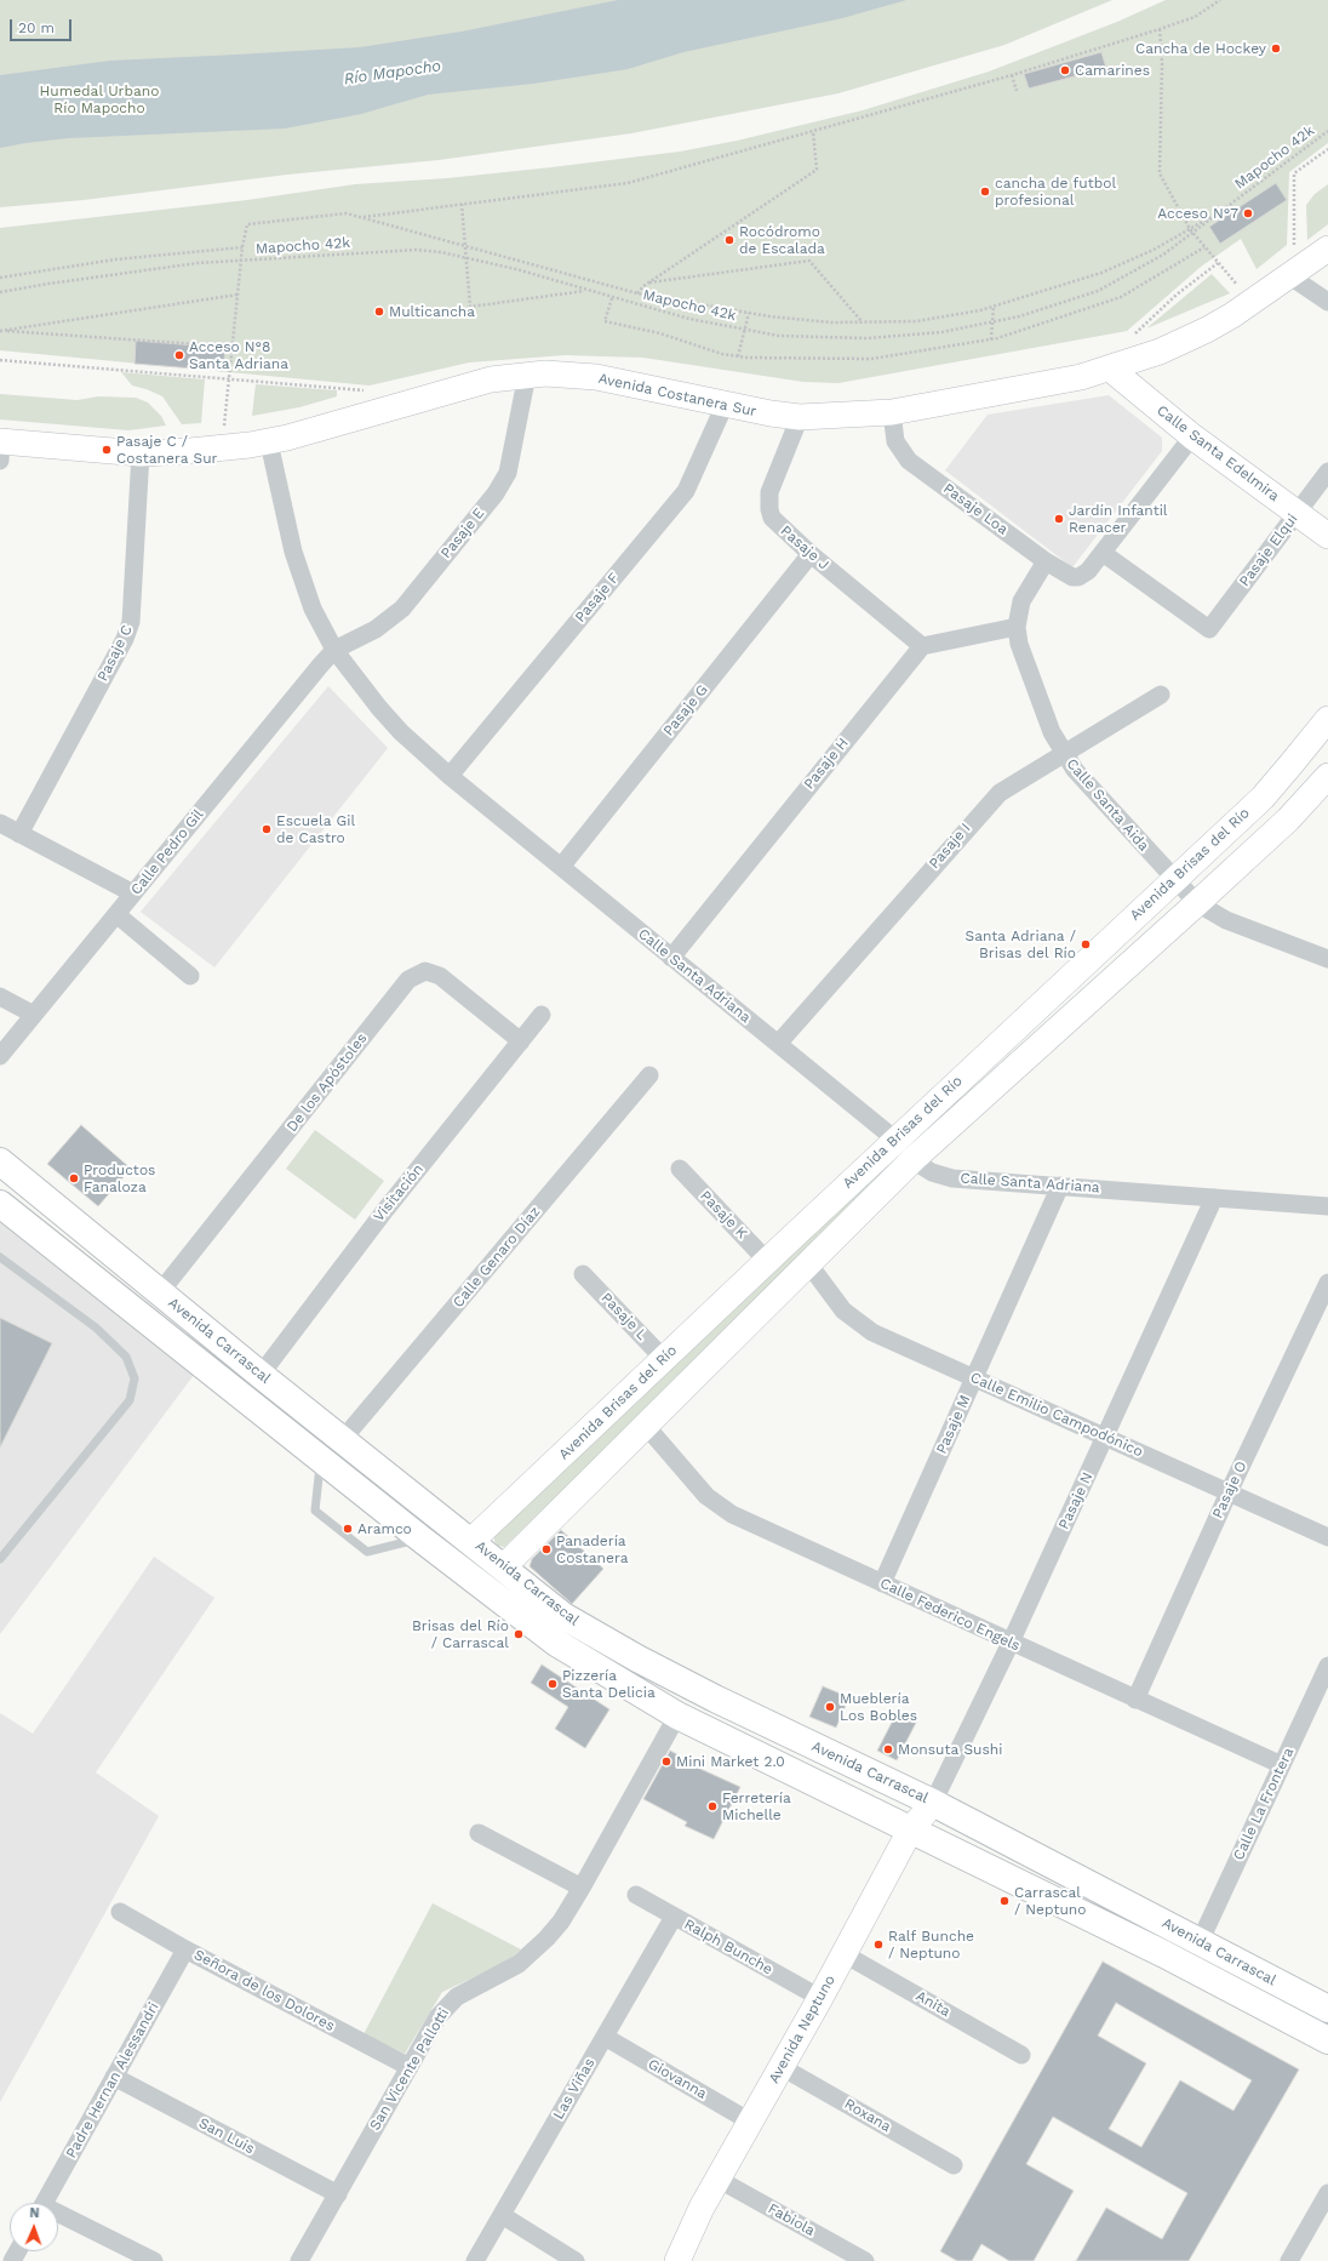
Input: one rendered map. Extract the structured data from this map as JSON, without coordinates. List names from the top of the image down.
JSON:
{
  "streets": {
    "main road": ["Avenida Carrascal"],
    "street": [
      "Avenida Costanera Sur",
      "Calle Santa Edelmira",
      "Pasaje Loa",
      "Pasaje E",
      "Pasaje J",
      "Pasaje Elqui",
      "Pasaje F",
      "Pasaje C",
      "Pasaje G",
      "Pasaje H",
      "Calle Santa Aida",
      "Pasaje I",
      "Calle Pedro Gil",
      "Avenida Brisas del Río",
      "Calle Santa Adriana",
      "De los Apóstoles",
      "Visitación",
      "Pasaje K",
      "Calle Genaro Díaz",
      "Pasaje L",
      "Calle Emilio Campodónico",
      "Pasaje M",
      "Pasaje O",
      "Pasaje N",
      "Calle Federico Engels",
      "Calle La Frontera",
      "Ralph Bunche",
      "Señora de los Dolores",
      "Anita",
      "Avenida Neptuno",
      "San Vicente Pallotti",
      "Giovanna",
      "Padre Hernan Alessandri",
      "Las Viñas",
      "Roxana",
      "San Luis",
      "Fabiola"
    ],
    "path": ["Mapocho 42k"]
  },
  "crossings": [
    ["Avenida Costanera Sur", "Calle Santa Edelmira"],
    ["Avenida Costanera Sur", "Pasaje Loa"],
    ["Avenida Costanera Sur", "Pasaje E"],
    ["Avenida Costanera Sur", "Pasaje J"],
    ["Avenida Costanera Sur", "Pasaje F"],
    ["Avenida Costanera Sur", "Pasaje C"],
    ["Avenida Costanera Sur", "Calle Santa Adriana"],
    ["Calle Santa Edelmira", "Pasaje Elqui"],
    ["Pasaje Loa", "Pasaje Elqui"],
    ["Pasaje Loa", "Calle Santa Aida"],
    ["Pasaje E", "Calle Pedro Gil"],
    ["Pasaje E", "Calle Santa Adriana"],
    ["Pasaje J", "Pasaje G"],
    ["Pasaje J", "Pasaje H"],
    ["Pasaje F", "Calle Santa Adriana"],
    ["Pasaje G", "Calle Santa Adriana"],
    ["Pasaje H", "Calle Santa Adriana"],
    ["Calle Santa Aida", "Pasaje I"],
    ["Calle Santa Aida", "Avenida Brisas del Río"],
    ["Pasaje I", "Calle Santa Adriana"],
    ["Calle Pedro Gil", "Calle Santa Adriana"],
    ["Avenida Brisas del Río", "Calle Santa Adriana"],
    ["Avenida Brisas del Río", "Pasaje K"],
    ["Avenida Brisas del Río", "Pasaje L"],
    ["Avenida Brisas del Río", "Avenida Carrascal"],
    ["Avenida Brisas del Río", "Calle Emilio Campodónico"],
    ["Avenida Brisas del Río", "Calle Federico Engels"],
    ["Calle Santa Adriana", "Pasaje M"],
    ["Calle Santa Adriana", "Pasaje N"],
    ["De los Apóstoles", "Visitación"],
    ["De los Apóstoles", "Avenida Carrascal"],
    ["Visitación", "Avenida Carrascal"],
    ["Calle Genaro Díaz", "Avenida Carrascal"],
    ["Avenida Carrascal", "Pasaje N"],
    ["Avenida Carrascal", "Calle La Frontera"],
    ["Avenida Carrascal", "Avenida Neptuno"],
    ["Avenida Carrascal", "San Vicente Pallotti"],
    ["Calle Emilio Campodónico", "Pasaje M"],
    ["Calle Emilio Campodónico", "Pasaje O"],
    ["Calle Emilio Campodónico", "Pasaje N"],
    ["Pasaje M", "Calle Federico Engels"],
    ["Pasaje O", "Calle Federico Engels"],
    ["Pasaje N", "Calle Federico Engels"],
    ["Pasaje N", "Avenida Neptuno"],
    ["Calle Federico Engels", "Calle La Frontera"],
    ["Ralph Bunche", "Avenida Neptuno"],
    ["Ralph Bunche", "Las Viñas"],
    ["Señora de los Dolores", "San Vicente Pallotti"],
    ["Señora de los Dolores", "Padre Hernan Alessandri"],
    ["Anita", "Avenida Neptuno"],
    ["Avenida Neptuno", "Giovanna"],
    ["Avenida Neptuno", "Roxana"],
    ["Avenida Neptuno", "Fabiola"],
    ["San Vicente Pallotti", "San Luis"],
    ["Giovanna", "Las Viñas"],
    ["Padre Hernan Alessandri", "San Luis"]
  ],
  "water": ["Río Mapocho"],
  "parks": ["Humedal Urbano Río Mapocho"],
  "places": [
    "Cancha de Hockey",
    "Camarines",
    "cancha de futbol profesional",
    "Acceso N°7",
    "Rocódromo de Escalada",
    "Multicancha",
    "Acceso N°8 Santa Adriana",
    "Pasaje C / Costanera Sur",
    "Jardín Infantil Renacer",
    "Escuela Gil de Castro",
    "Santa Adriana / Brisas del Río",
    "Productos Fanaloza",
    "Aramco",
    "Panadería Costanera",
    "Brisas del Río / Carrascal",
    "Pizzería Santa Delicia",
    "Mueblería Los Bobles",
    "Monsuta Sushi",
    "Mini Market 2.0",
    "Ferretería Michelle",
    "Carrascal / Neptuno",
    "Ralf Bunche / Neptuno"
  ],
  "scale_bar": "20 m",
  "north": "top"
}
